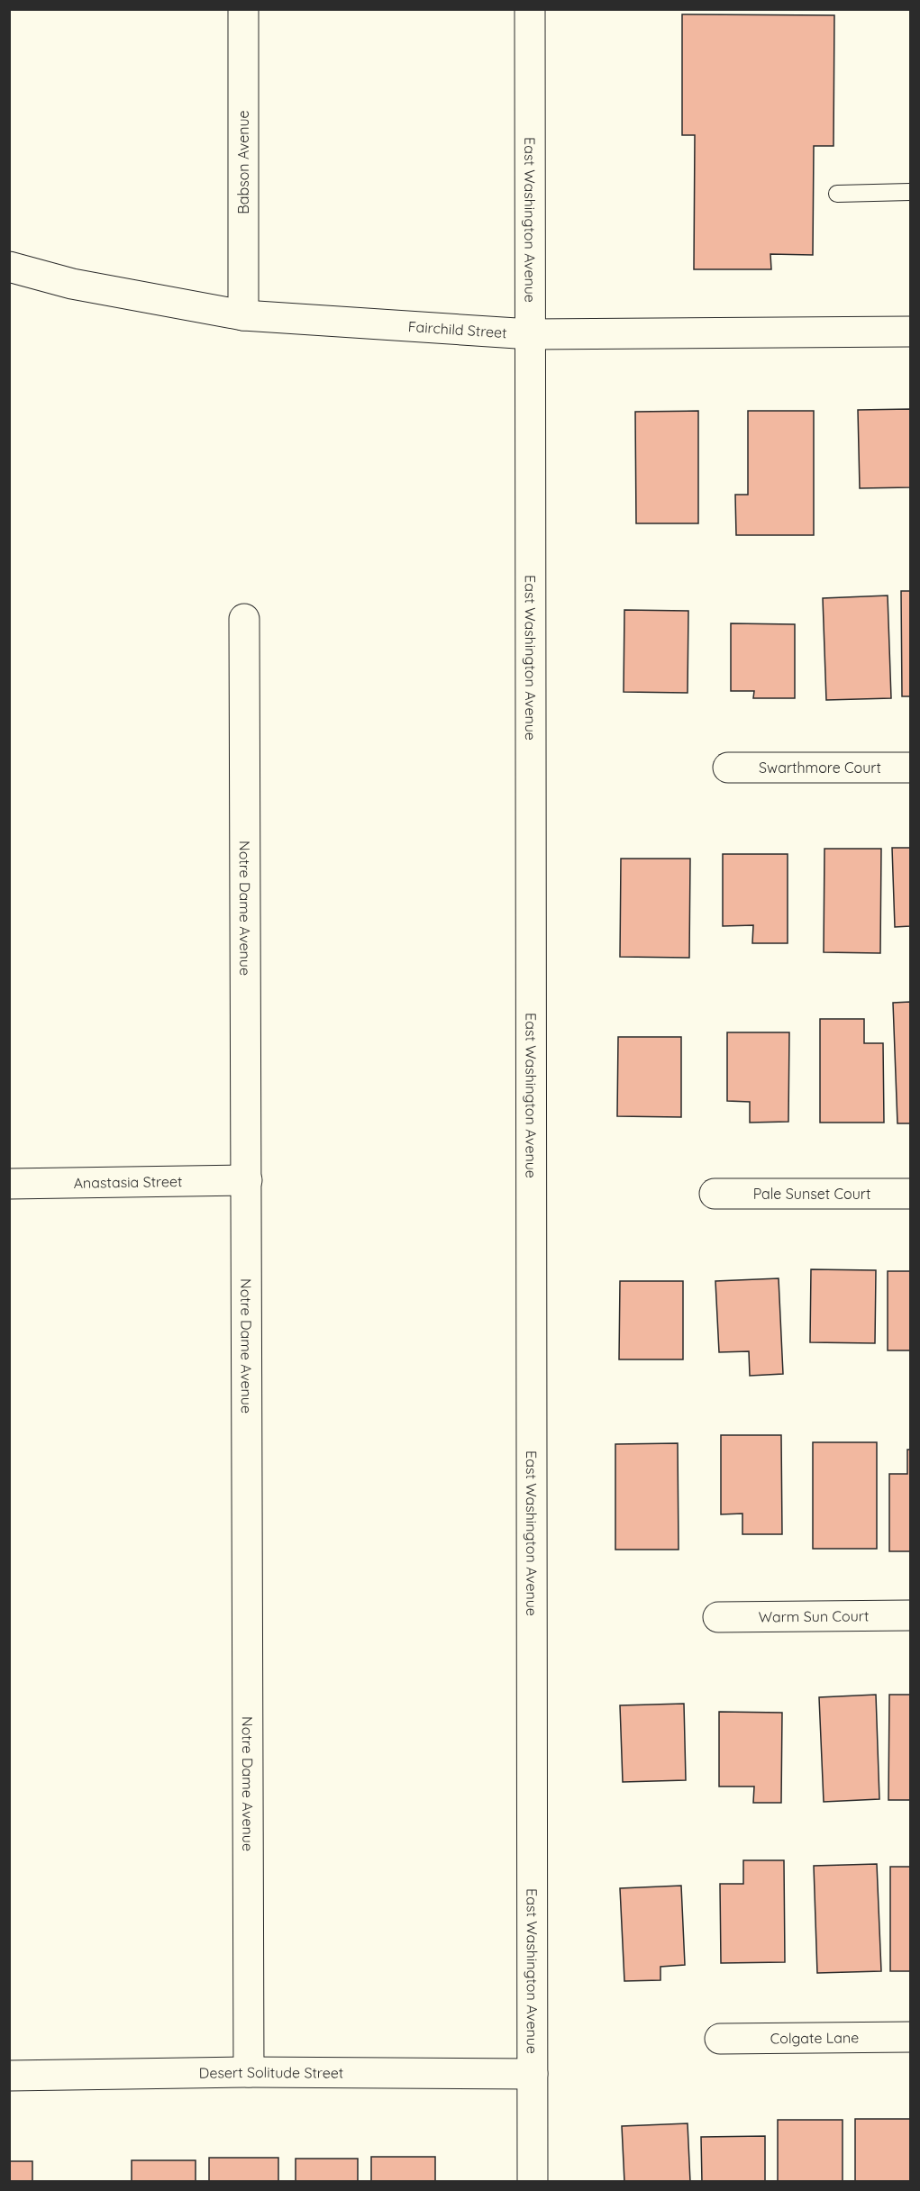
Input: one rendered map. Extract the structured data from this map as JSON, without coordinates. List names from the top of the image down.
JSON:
{
  "streets": {
    "street": [
      "Babson Avenue",
      "East Washington Avenue",
      "Fairchild Street",
      "Swarthmore Court",
      "Notre Dame Avenue",
      "Anastasia Street",
      "Pale Sunset Court",
      "Warm Sun Court",
      "Colgate Lane",
      "Desert Solitude Street"
    ]
  },
  "crossings": [
    ["Babson Avenue", "Fairchild Street"],
    ["East Washington Avenue", "Fairchild Street"],
    ["East Washington Avenue", "Desert Solitude Street"],
    ["Notre Dame Avenue", "Anastasia Street"],
    ["Notre Dame Avenue", "Desert Solitude Street"]
  ]
}
